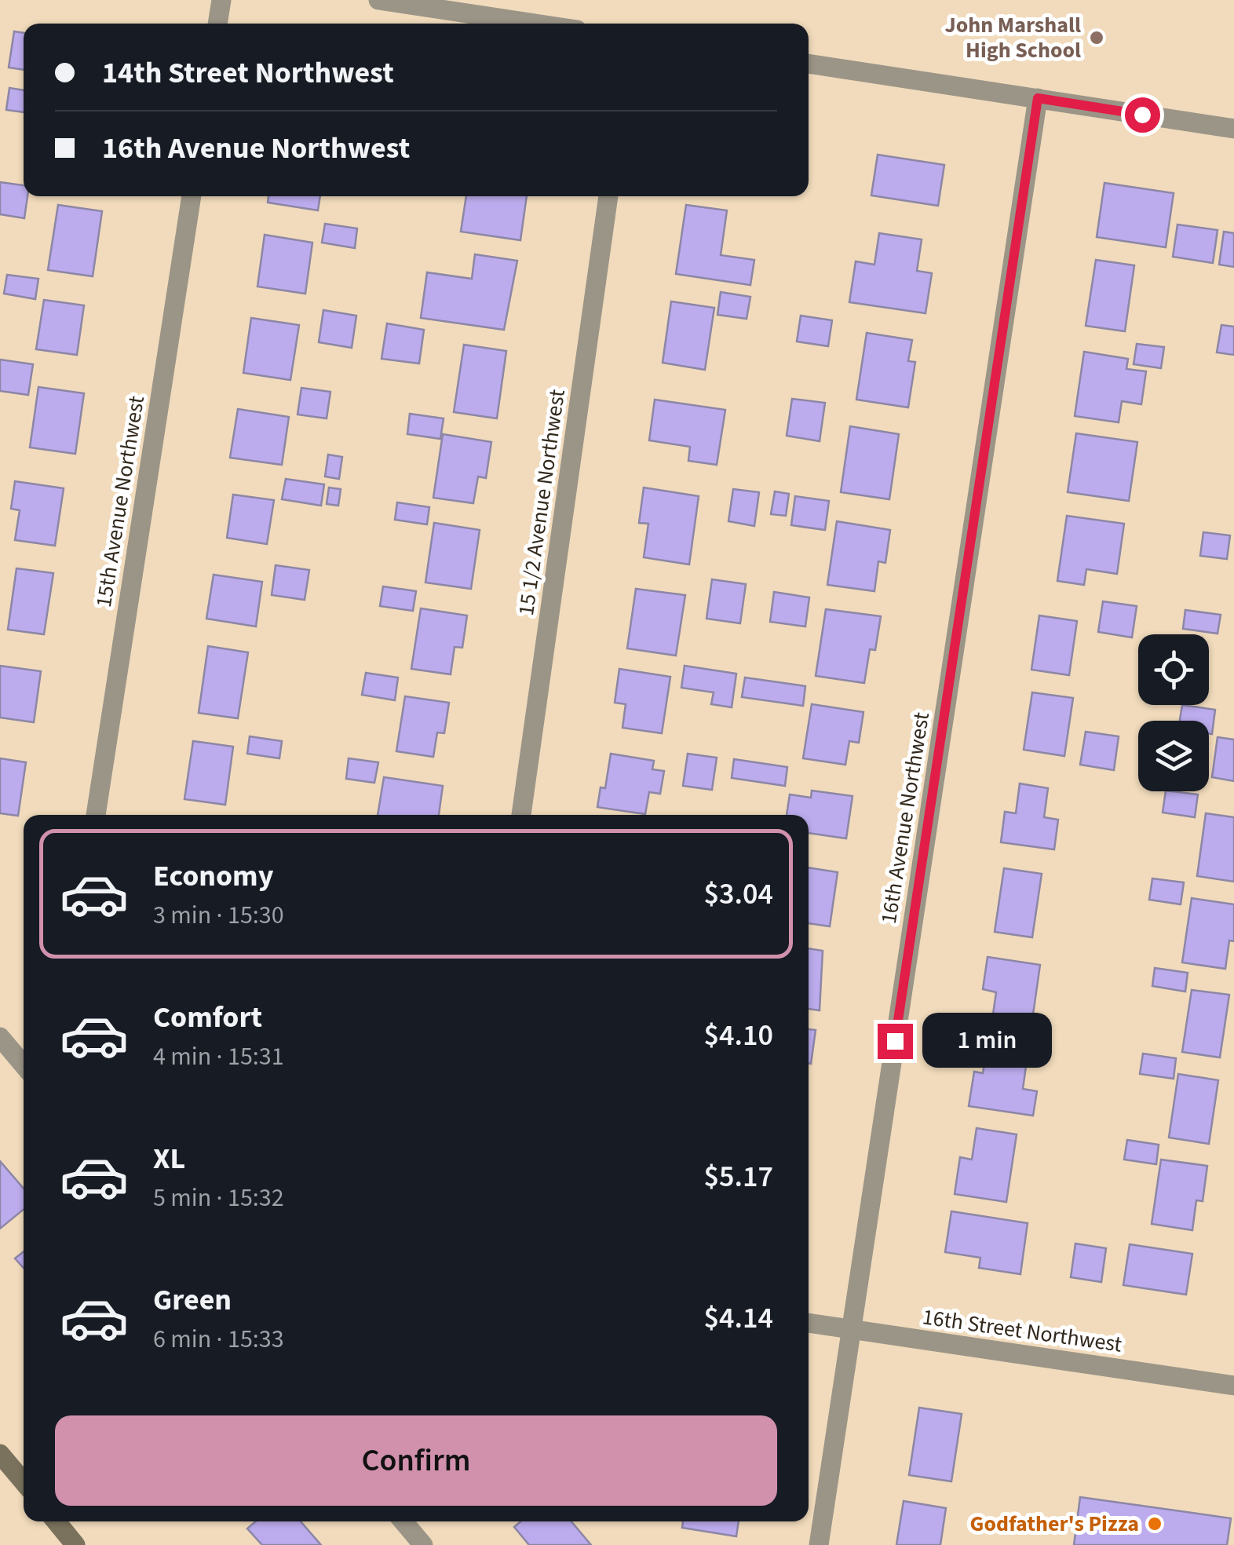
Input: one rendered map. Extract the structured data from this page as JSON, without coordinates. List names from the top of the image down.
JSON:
{
  "streets": {
    "street": [
      "15th Avenue Northwest",
      "15 1/2 Avenue Northwest",
      "16th Avenue Northwest",
      "16th Street Northwest"
    ]
  },
  "crossings": [
    ["16th Avenue Northwest", "16th Street Northwest"]
  ],
  "places": ["John Marshall High School", "Godfather's Pizza"],
  "page": {
    "banner": ["14th Street Northwest", "16th Avenue Northwest"],
    "list": [
      {
        "name": "Economy",
        "note": "3 min · 15:30",
        "value": "$3.04"
      },
      {
        "name": "Comfort",
        "note": "4 min · 15:31",
        "value": "$4.10"
      },
      {
        "name": "XL",
        "note": "5 min · 15:32",
        "value": "$5.17"
      },
      {
        "name": "Green",
        "note": "6 min · 15:33",
        "value": "$4.14"
      }
    ],
    "bubble": "1 min",
    "buttons": "Confirm"
  }
}
